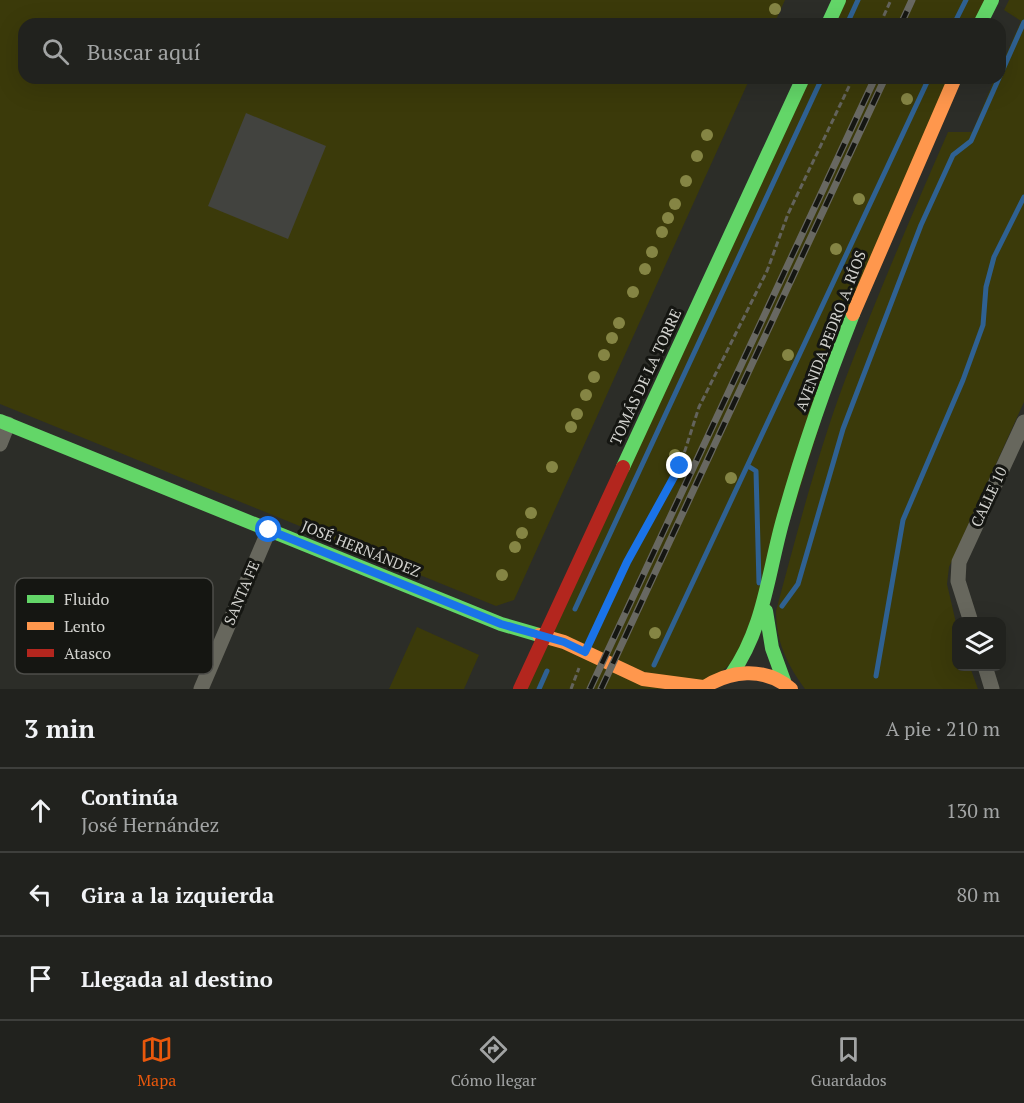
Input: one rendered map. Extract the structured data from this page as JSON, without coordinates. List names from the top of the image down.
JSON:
{
  "streets": {
    "main road": ["AVENIDA PEDRO A. RÍOS", "TOMÁS DE LA TORRE", "JOSÉ HERNÁNDEZ"],
    "street": ["CALLE 10", "SANTA FE"]
  },
  "crossings": [
    ["TOMÁS DE LA TORRE", "JOSÉ HERNÁNDEZ"],
    ["JOSÉ HERNÁNDEZ", "SANTA FE"]
  ],
  "legend": ["Fluido", "Lento", "Atasco"],
  "page": {
    "search": "Buscar aquí",
    "heading": ["3 min", "A pie · 210 m"],
    "list": [
      ["Continúa", "José Hernández", "130 m"],
      ["Gira a la izquierda", "80 m"],
      "Llegada al destino"
    ],
    "nav": ["Mapa", "Cómo llegar", "Guardados"]
  }
}
